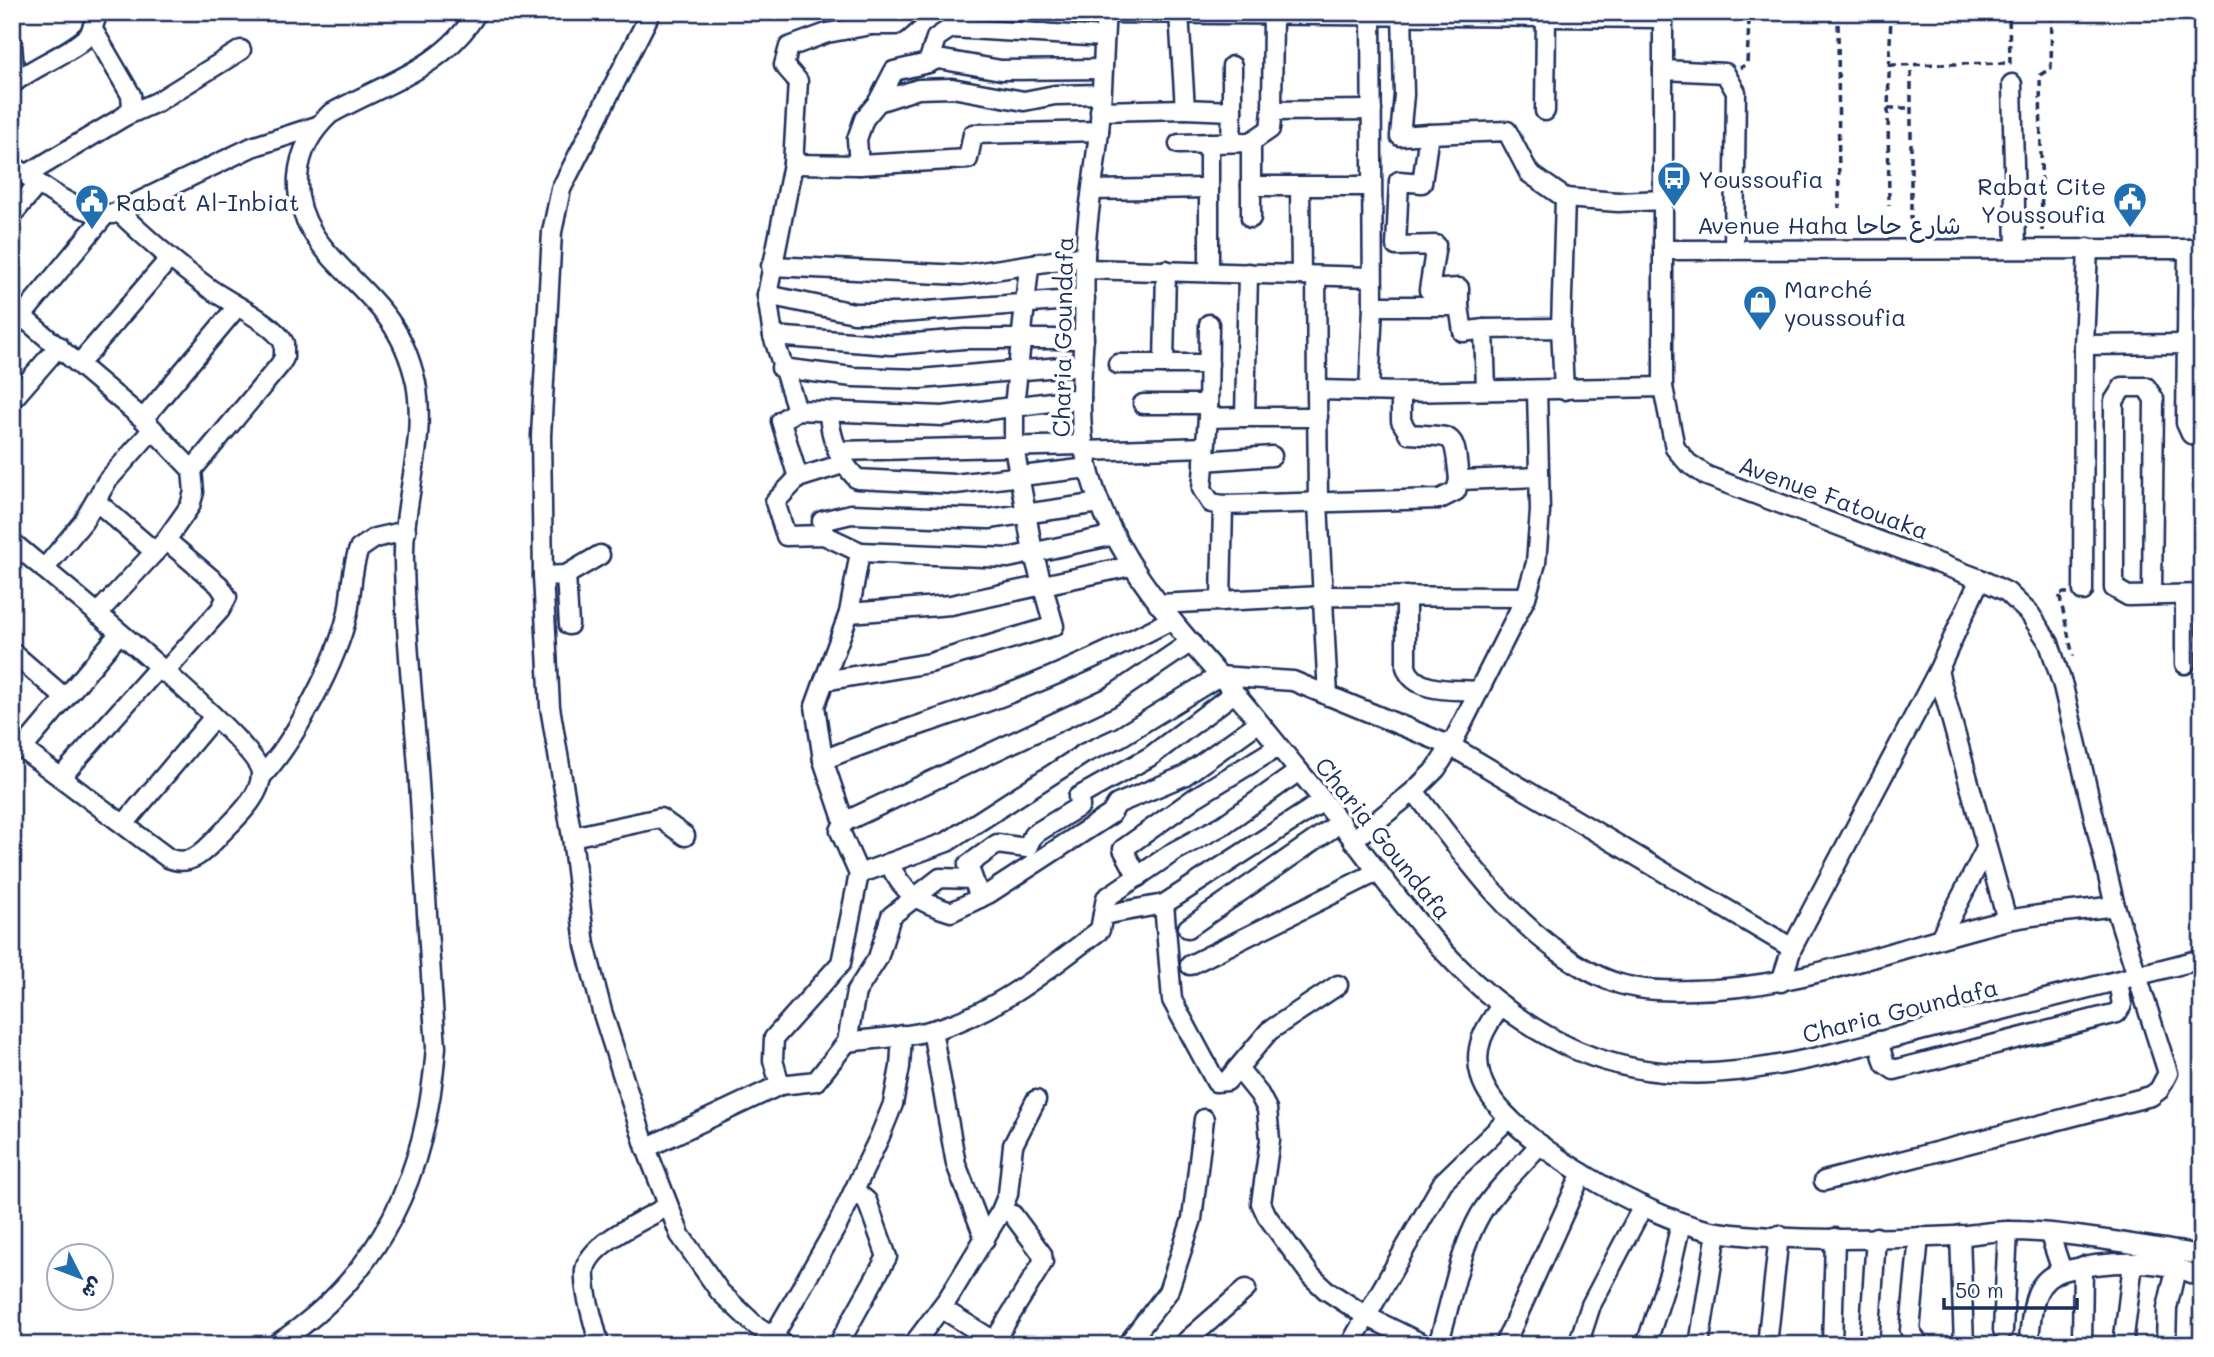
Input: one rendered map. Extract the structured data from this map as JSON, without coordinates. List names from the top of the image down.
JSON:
{
  "streets": {
    "street": ["Avenue Haha شارع حاحا", "Charia Goundafa", "Avenue Fatouaka"]
  },
  "crossings": [
    ["Avenue Haha شارع حاحا", "Avenue Fatouaka"],
    ["Charia Goundafa", "Avenue Fatouaka"]
  ],
  "places": {
    "bus stop": ["Youssoufia"],
    "public building": ["Rabat Cite Youssoufia", "Rabat Al-Inbiat"],
    "shop": ["Marché youssoufia"]
  },
  "scale_bar": "50 m",
  "north": "bottom right"
}
